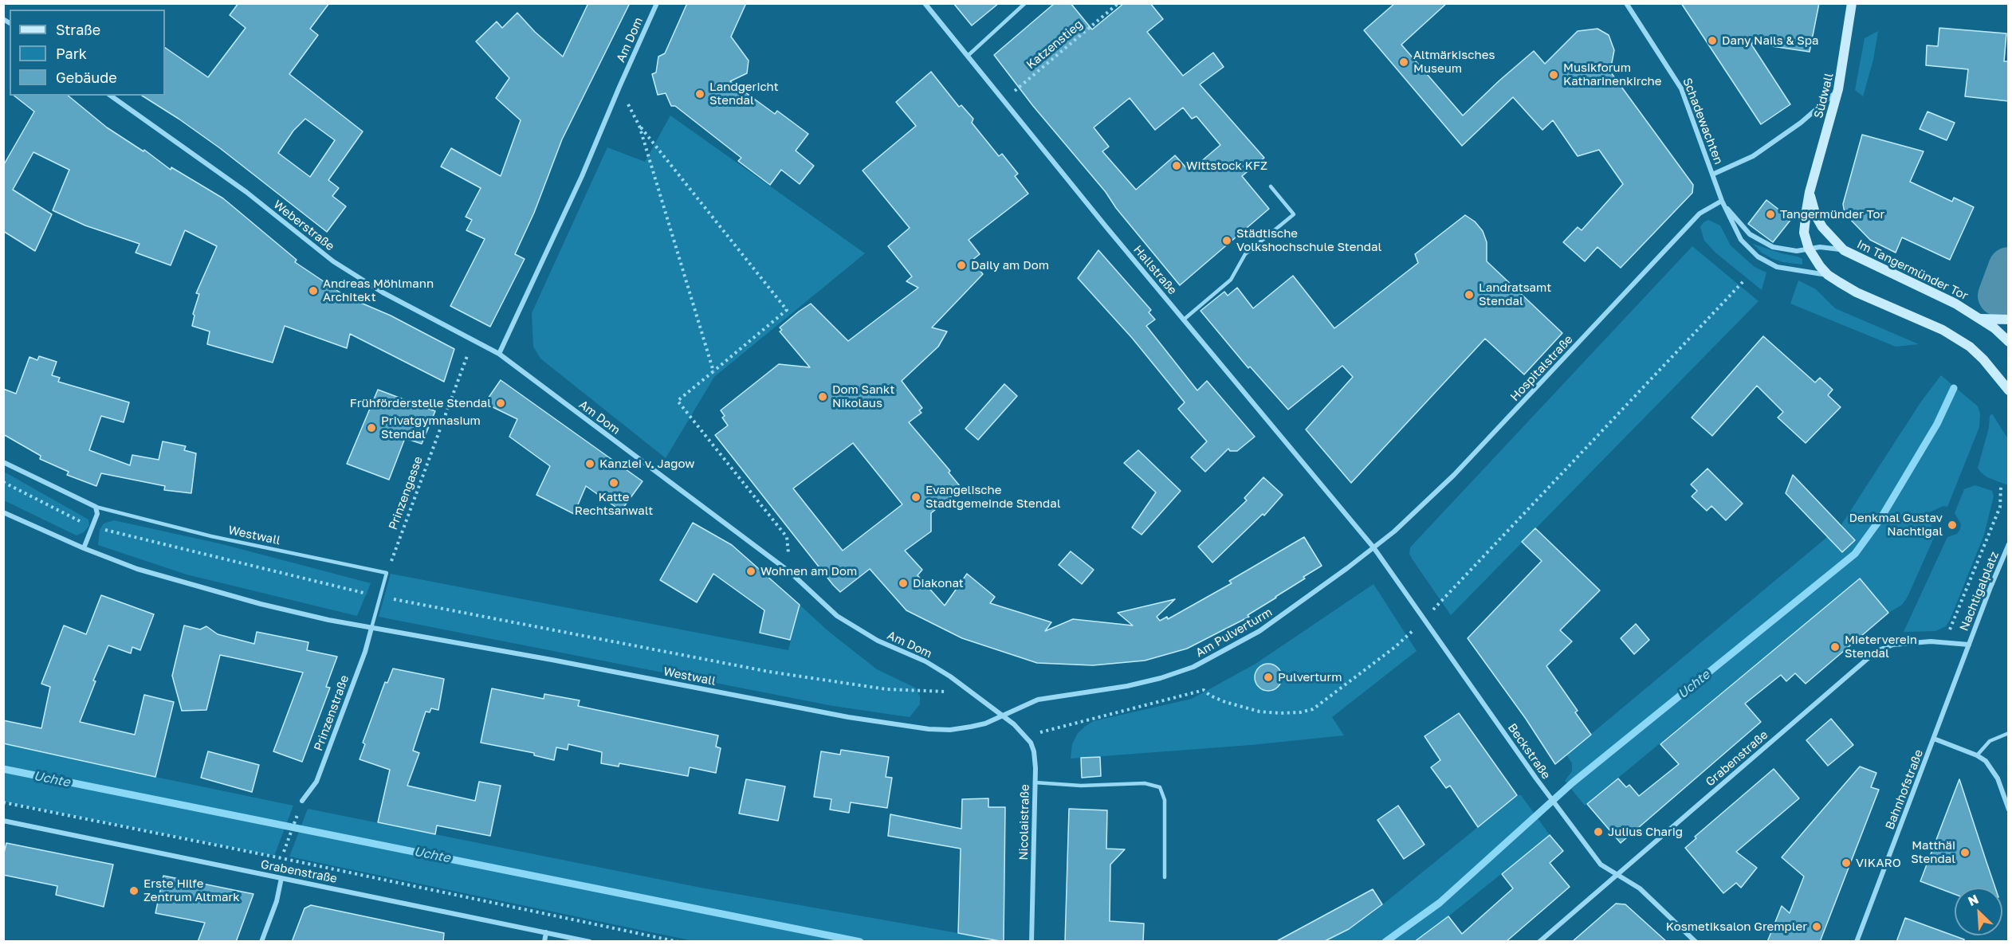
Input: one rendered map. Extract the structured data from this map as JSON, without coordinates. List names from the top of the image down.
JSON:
{
  "streets": {
    "main road": ["Südwall", "Im Tangermünder Tor"],
    "street": [
      "Am Dom",
      "Schadewachten",
      "Weberstraße",
      "Hallstraße",
      "Hospitalstraße",
      "Westwall",
      "Nachtigalplatz",
      "Am Pulverturm",
      "Prinzenstraße",
      "Beckstraße",
      "Grabenstraße",
      "Bahnhofstraße",
      "Nicolaistraße"
    ],
    "path": ["Katzenstieg", "Prinzengasse"]
  },
  "crossings": [
    ["Am Dom", "Weberstraße"],
    ["Am Dom", "Westwall"],
    ["Am Dom", "Am Pulverturm"],
    ["Am Dom", "Nicolaistraße"],
    ["Katzenstieg", "Hallstraße"],
    ["Südwall", "Schadewachten"],
    ["Südwall", "Im Tangermünder Tor"],
    ["Schadewachten", "Im Tangermünder Tor"],
    ["Schadewachten", "Hospitalstraße"],
    ["Weberstraße", "Prinzengasse"],
    ["Hallstraße", "Hospitalstraße"],
    ["Hallstraße", "Am Pulverturm"],
    ["Hallstraße", "Beckstraße"],
    ["Hospitalstraße", "Am Pulverturm"],
    ["Hospitalstraße", "Beckstraße"],
    ["Prinzengasse", "Westwall"],
    ["Westwall", "Am Pulverturm"],
    ["Westwall", "Prinzenstraße"],
    ["Westwall", "Nicolaistraße"],
    ["Nachtigalplatz", "Grabenstraße"],
    ["Nachtigalplatz", "Bahnhofstraße"],
    ["Am Pulverturm", "Beckstraße"],
    ["Am Pulverturm", "Nicolaistraße"],
    ["Beckstraße", "Grabenstraße"],
    ["Grabenstraße", "Bahnhofstraße"]
  ],
  "water": ["Uchte"],
  "places": [
    "Dany Nails & Spa",
    "Altmärkisches Museum",
    "Musikforum Katharinenkirche",
    "Landgericht Stendal",
    "Wittstock KFZ",
    "Tangermünder Tor",
    "Städtische Volkshochschule Stendal",
    "Daily am Dom",
    "Andreas Möhlmann Architekt",
    "Landratsamt Stendal",
    "Dom Sankt Nikolaus",
    "Frühförderstelle Stendal",
    "Privatgymnasium Stendal",
    "Kanzlei v. Jagow",
    "Katte Rechtsanwalt",
    "Evangelische Stadtgemeinde Stendal",
    "Denkmal Gustav Nachtigal",
    "Wohnen am Dom",
    "Diakonat",
    "Mieterverein Stendal",
    "Pulverturm",
    "Julius Charig",
    "Matthäi Stendal",
    "VIKARO",
    "Erste Hilfe Zentrum Altmark",
    "Kosmetiksalon Grempler"
  ],
  "legend": ["Straße", "Park", "Gebäude"],
  "north": "top left"
}
